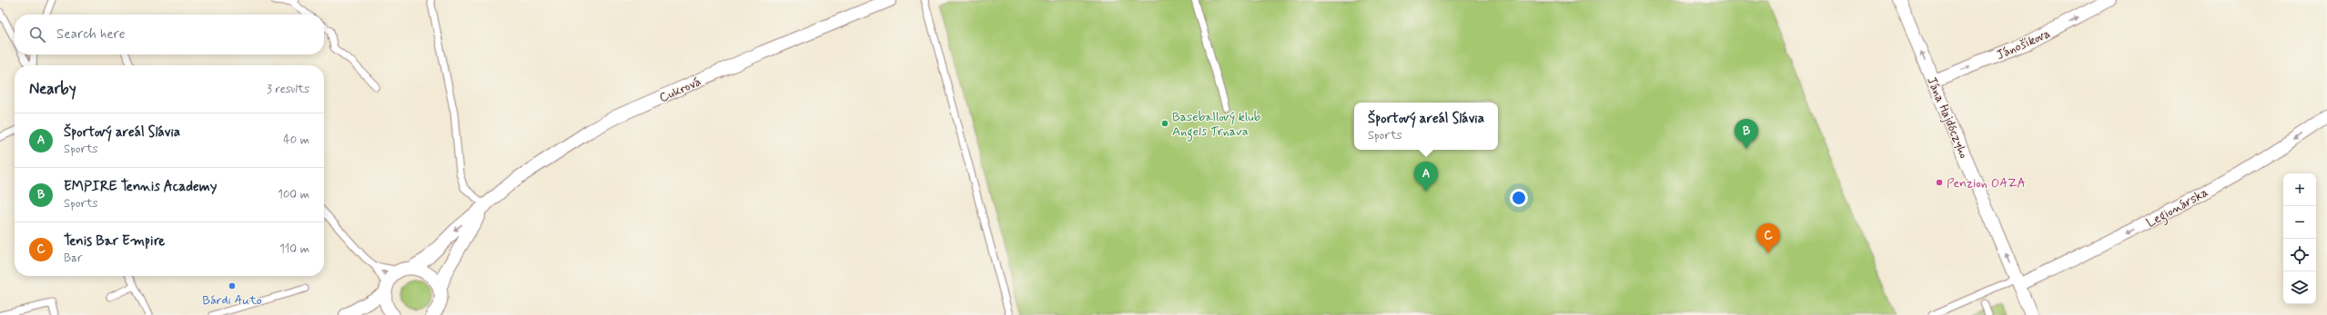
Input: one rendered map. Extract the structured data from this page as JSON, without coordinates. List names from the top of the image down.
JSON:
{
  "streets": {
    "street": [
      "Jánošíkova",
      "Cukrová",
      "Jána Hajdóczyho",
      "Legionárska"
    ]
  },
  "crossings": [
    ["Jánošíkova", "Jána Hajdóczyho"],
    ["Jána Hajdóczyho", "Legionárska"]
  ],
  "one_way": ["Jánošíkova", "Jána Hajdóczyho", "Legionárska"],
  "places": ["Baseballový klub Angels Trnava", "Penzion OAZA", "Bárdi Auto"],
  "page": {
    "search": "Search here",
    "heading": ["Nearby", "3 results"],
    "popup": ["Športový areál Slávia", "Sports"],
    "list": [
      {
        "mark": "A",
        "name": "Športový areál Slávia",
        "note": "Sports",
        "value": "40 m"
      },
      {
        "mark": "B",
        "name": "EMPIRE Tennis Academy",
        "note": "Sports",
        "value": "100 m"
      },
      {
        "mark": "C",
        "name": "Tenis Bar Empire",
        "note": "Bar",
        "value": "110 m"
      }
    ],
    "pins": ["B", "A", "C"],
    "map_buttons": ["+", "−"]
  }
}
